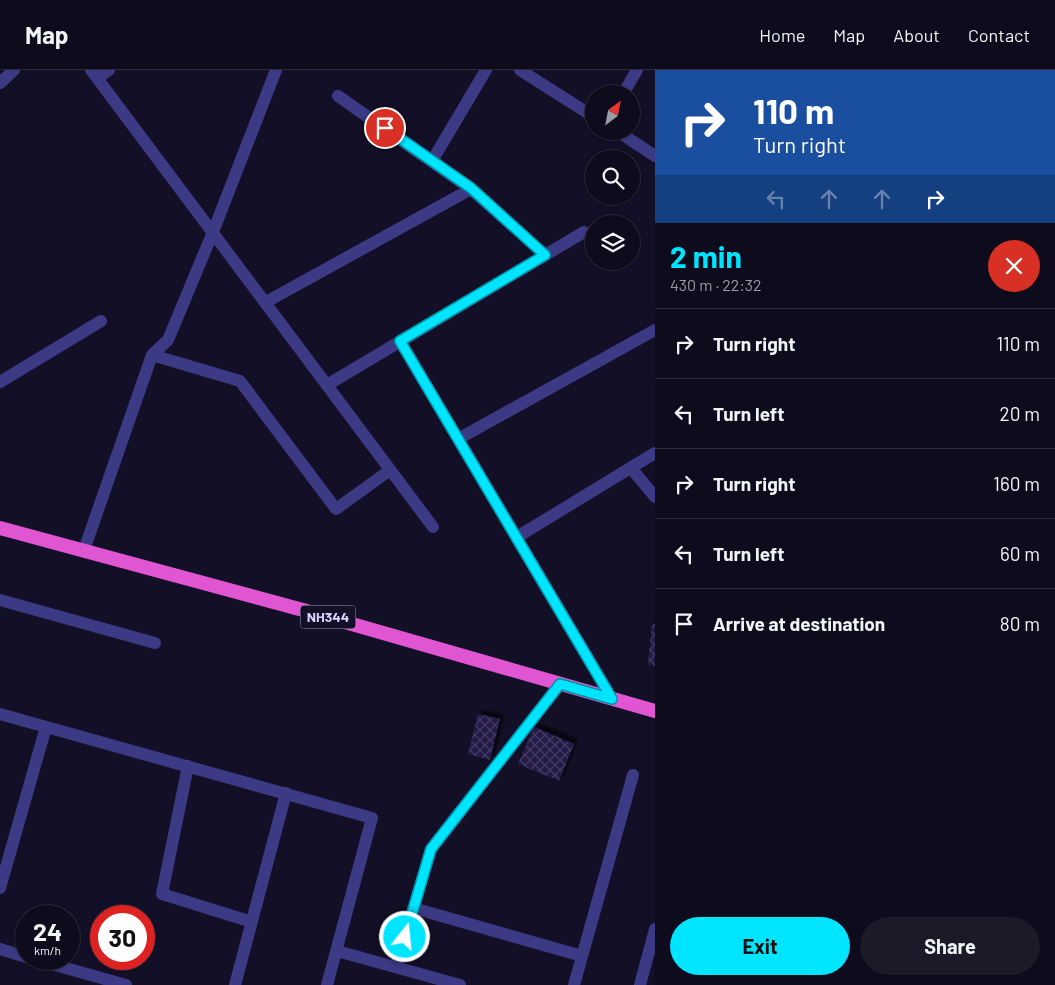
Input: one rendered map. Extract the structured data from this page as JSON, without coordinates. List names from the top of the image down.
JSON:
{
  "streets": {
    "highway": ["NH344"]
  },
  "north": "top right",
  "page": {
    "header": "Map",
    "nav": [
      "Home",
      "Map",
      "About",
      "Contact"
    ],
    "turn": ["110 m", "Turn right"],
    "heading": ["2 min", "430 m · 22:32"],
    "list": [
      {
        "name": "Turn right",
        "value": "110 m"
      },
      {
        "name": "Turn left",
        "value": "20 m"
      },
      {
        "name": "Turn right",
        "value": "160 m"
      },
      {
        "name": "Turn left",
        "value": "60 m"
      },
      {
        "name": "Arrive at destination",
        "value": "80 m"
      }
    ],
    "speed": "24 km/h",
    "limit": "30",
    "buttons": ["Exit", "Share"]
  }
}
